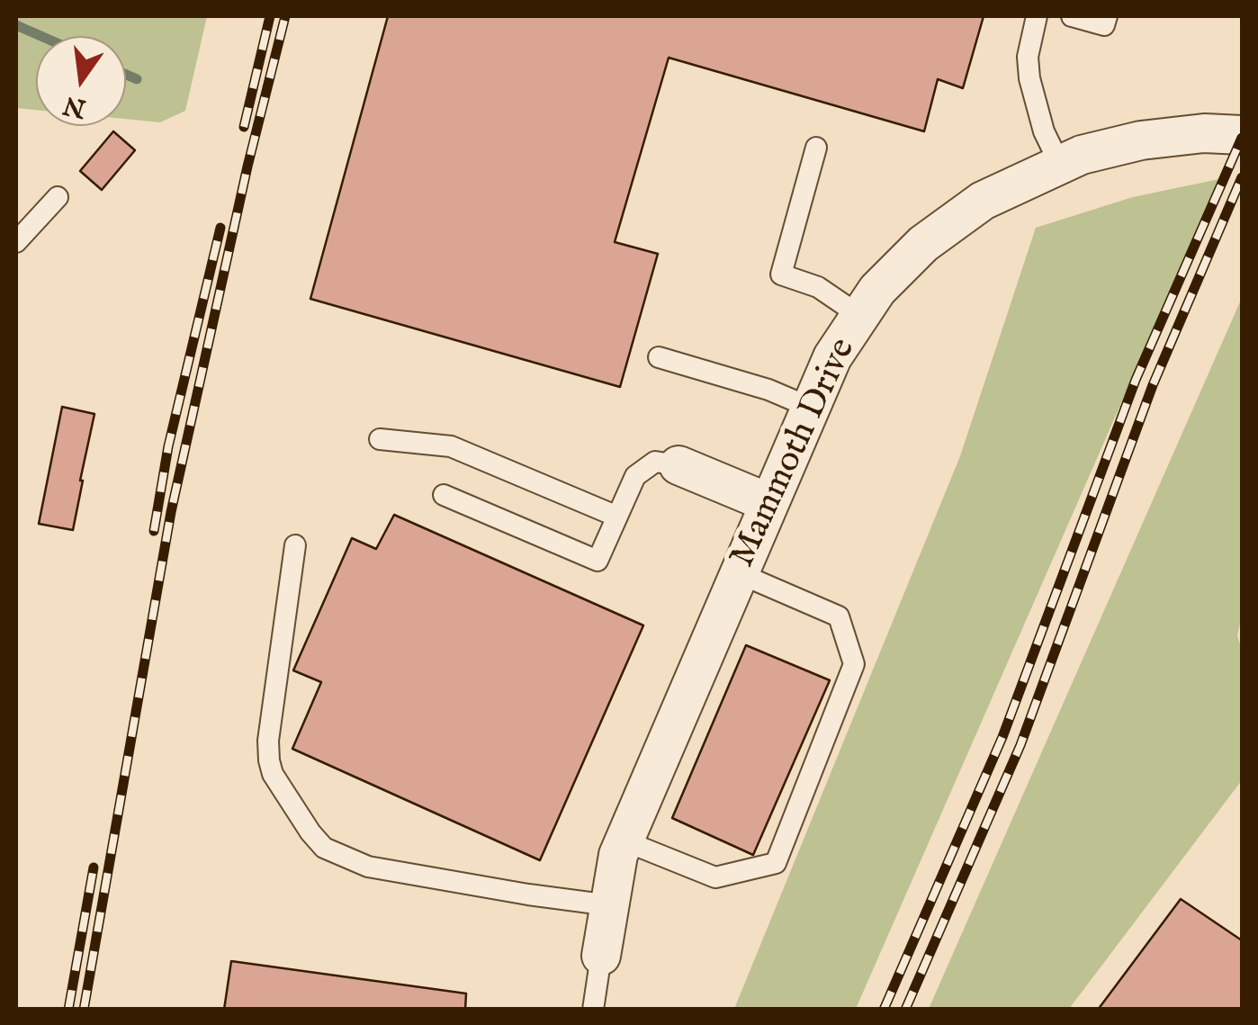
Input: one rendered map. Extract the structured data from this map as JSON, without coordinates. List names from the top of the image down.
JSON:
{
  "streets": {
    "street": ["Mammoth Drive"]
  },
  "north": "bottom"
}
